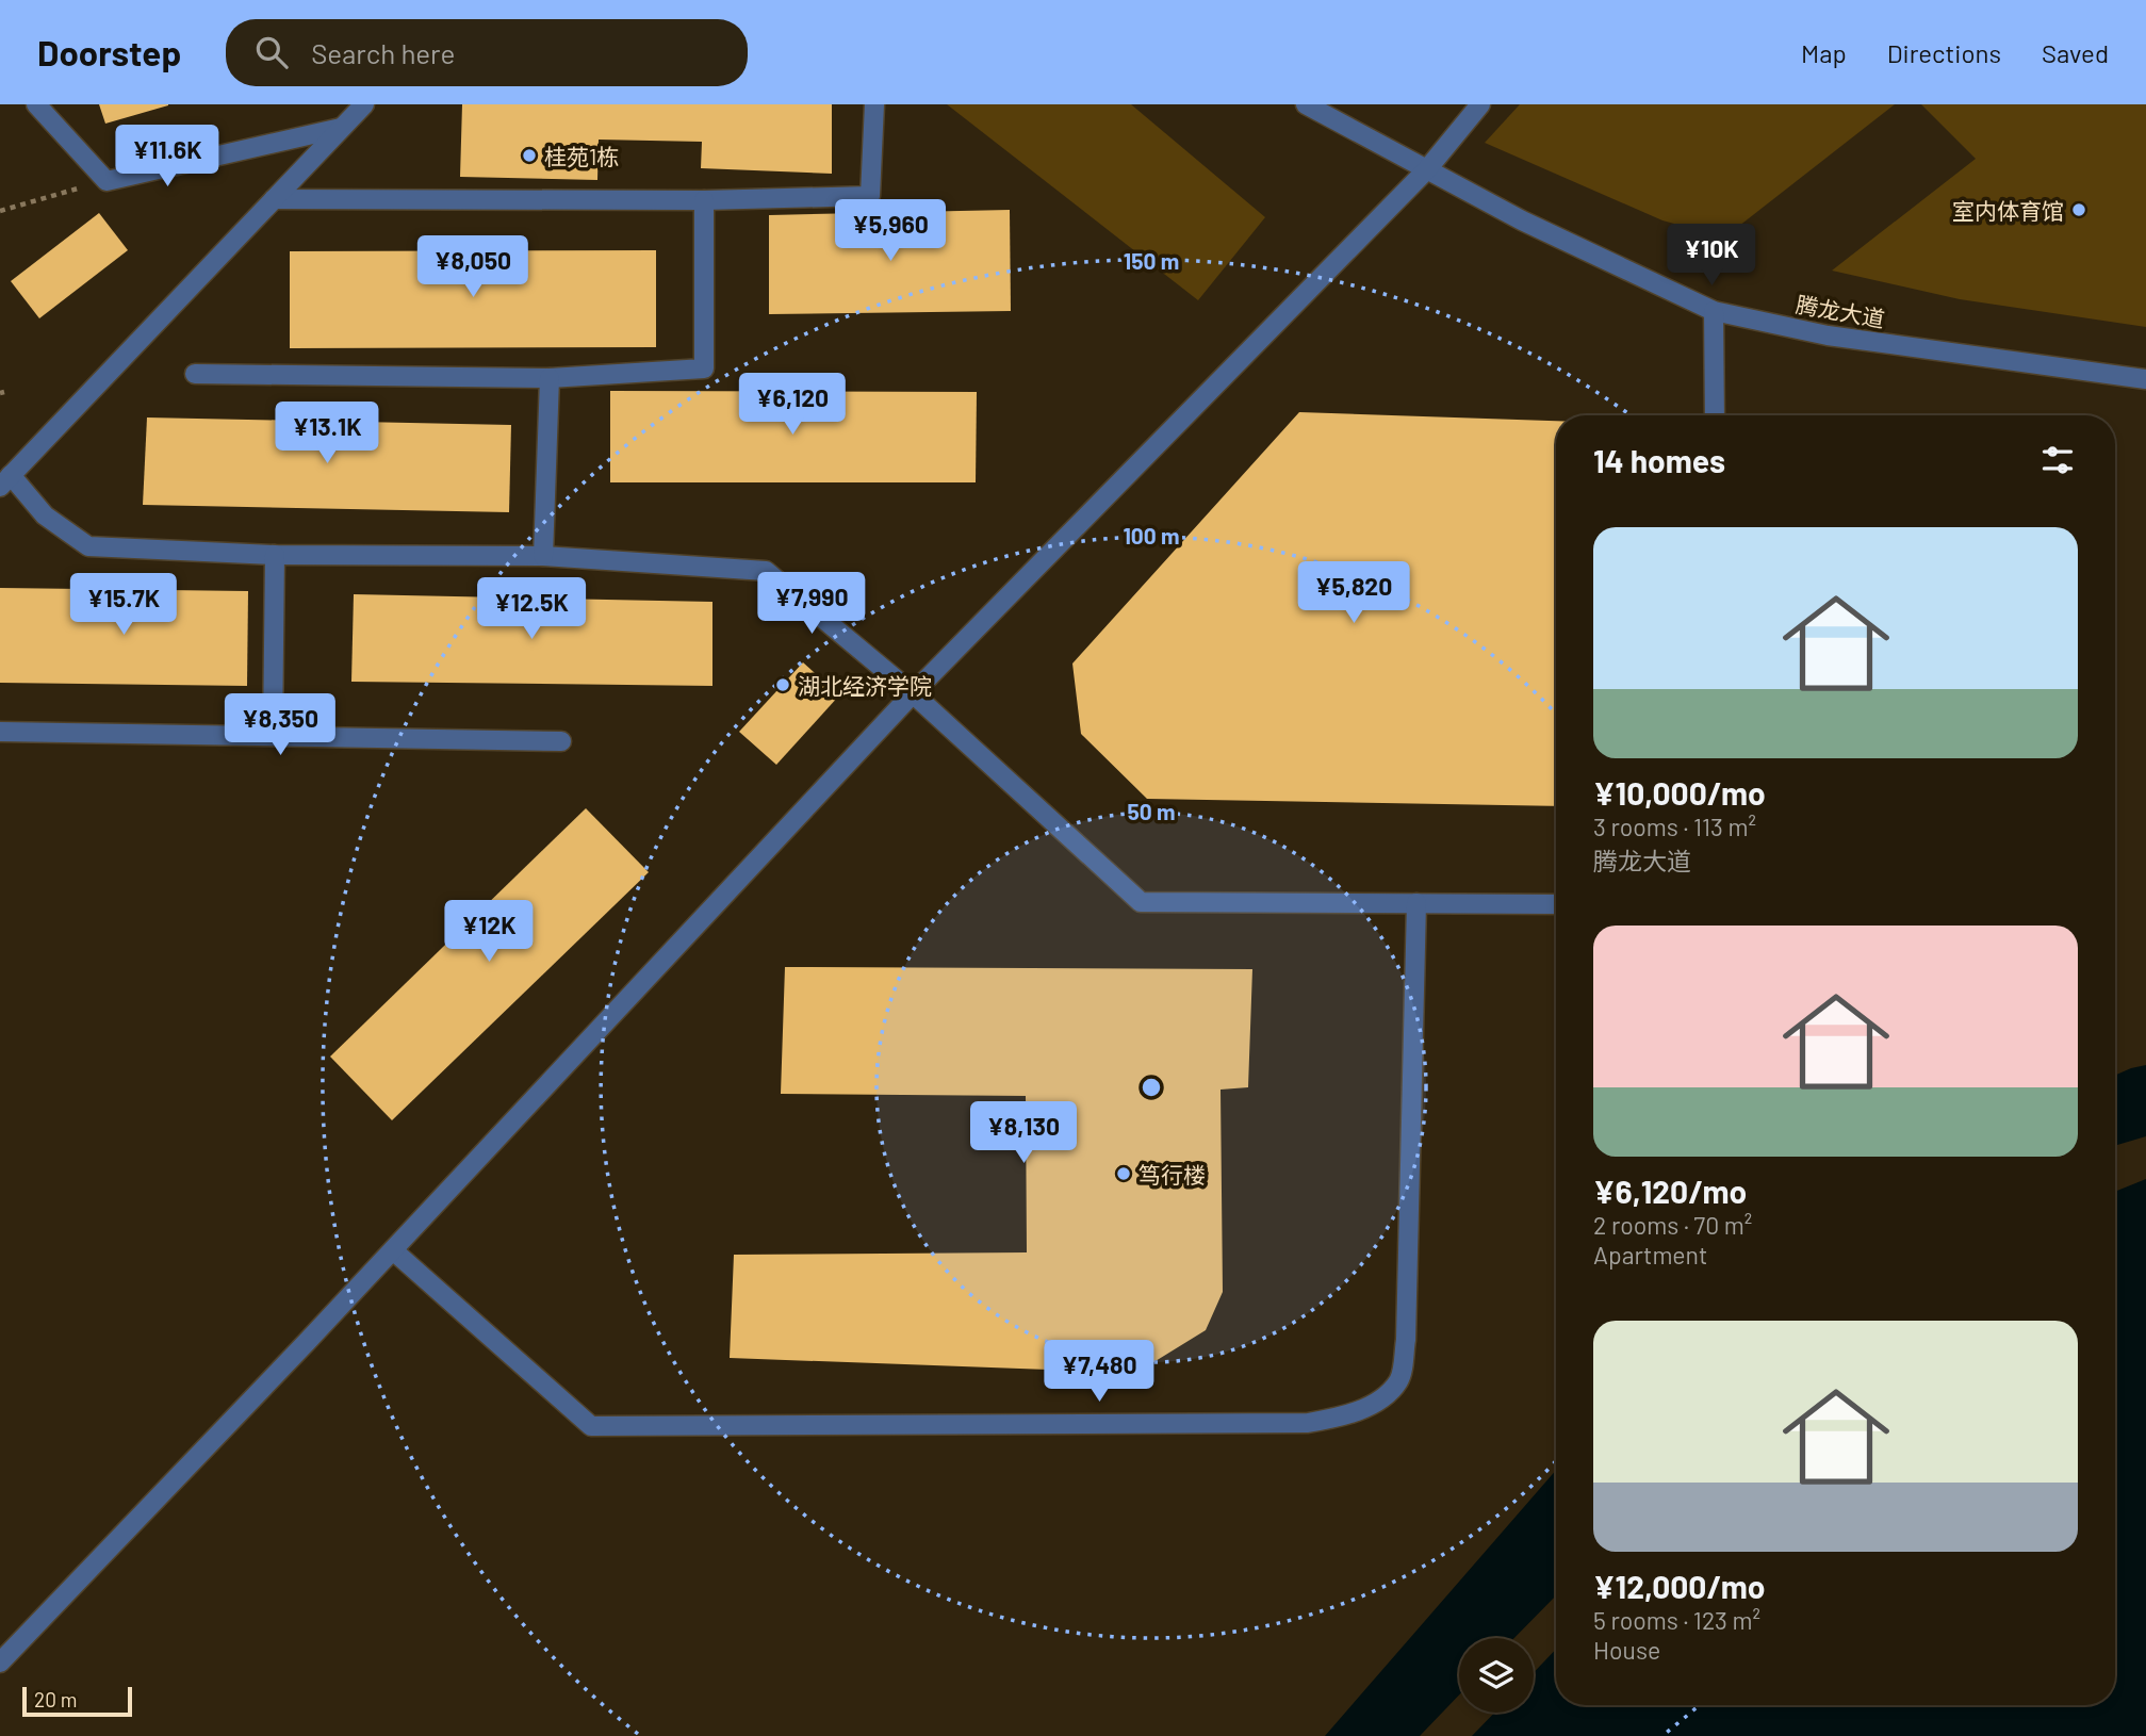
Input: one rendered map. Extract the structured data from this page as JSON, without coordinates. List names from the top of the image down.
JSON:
{
  "streets": {
    "street": ["腾龙大道"]
  },
  "places": [
    "桂苑1栋",
    "室内体育馆",
    "湖北经济学院",
    "笃行楼"
  ],
  "scale_bar": "20 m",
  "page": {
    "header": "Doorstep",
    "search": "Search here",
    "nav": ["Map", "Directions", "Saved"],
    "price": [
      "¥11.6K",
      "¥5,960",
      "¥10K",
      "¥8,050",
      "¥6,120",
      "¥13.1K",
      "¥5,820",
      "¥7,990",
      "¥15.7K",
      "¥12.5K",
      "¥8,350",
      "¥12K",
      "¥8,130",
      "¥7,480"
    ],
    "heading": "14 homes",
    "list": [
      {
        "name": "¥10,000/mo",
        "note": "3 rooms · 113 m² · 腾龙大道"
      },
      {
        "name": "¥6,120/mo",
        "note": "2 rooms · 70 m² · Apartment"
      },
      {
        "name": "¥12,000/mo",
        "note": "5 rooms · 123 m² · House"
      }
    ],
    "scale": "20 m"
  },
  "rings": ["150 m", "100 m", "50 m"]
}
